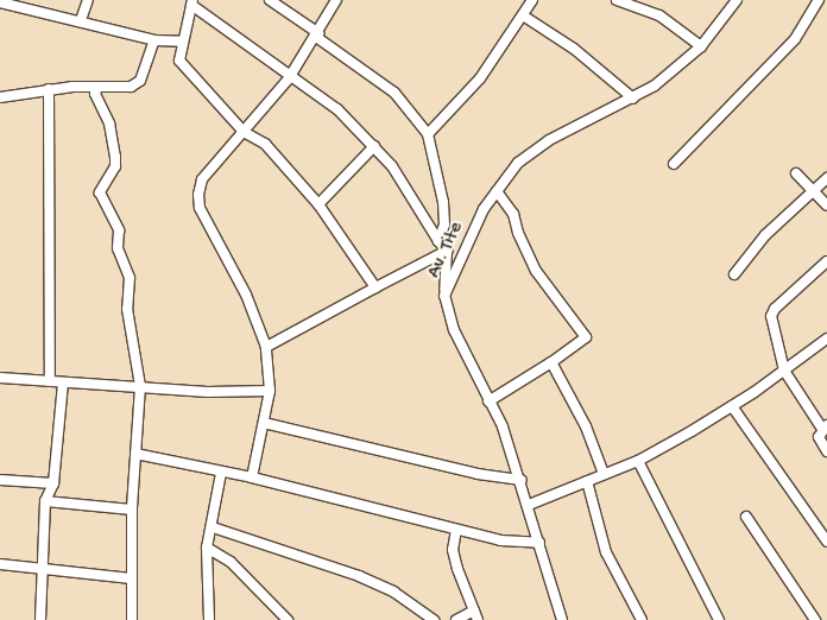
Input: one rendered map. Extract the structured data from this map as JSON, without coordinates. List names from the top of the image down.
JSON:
{
  "streets": {
    "street": ["Av. Tite"]
  }
}
